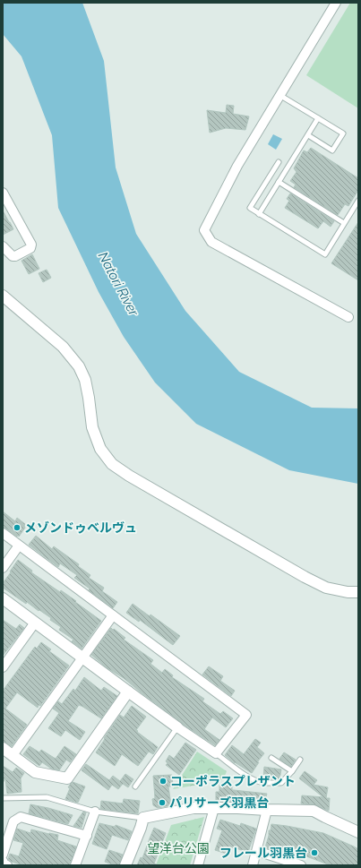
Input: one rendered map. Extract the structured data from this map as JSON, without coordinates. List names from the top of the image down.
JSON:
{
  "water": ["Natori River"],
  "parks": ["望洋台公園"],
  "places": [
    "メゾンドゥベルヴュ",
    "コーポラスプレザント",
    "パリサーズ羽黒台",
    "フレール羽黒台"
  ]
}
